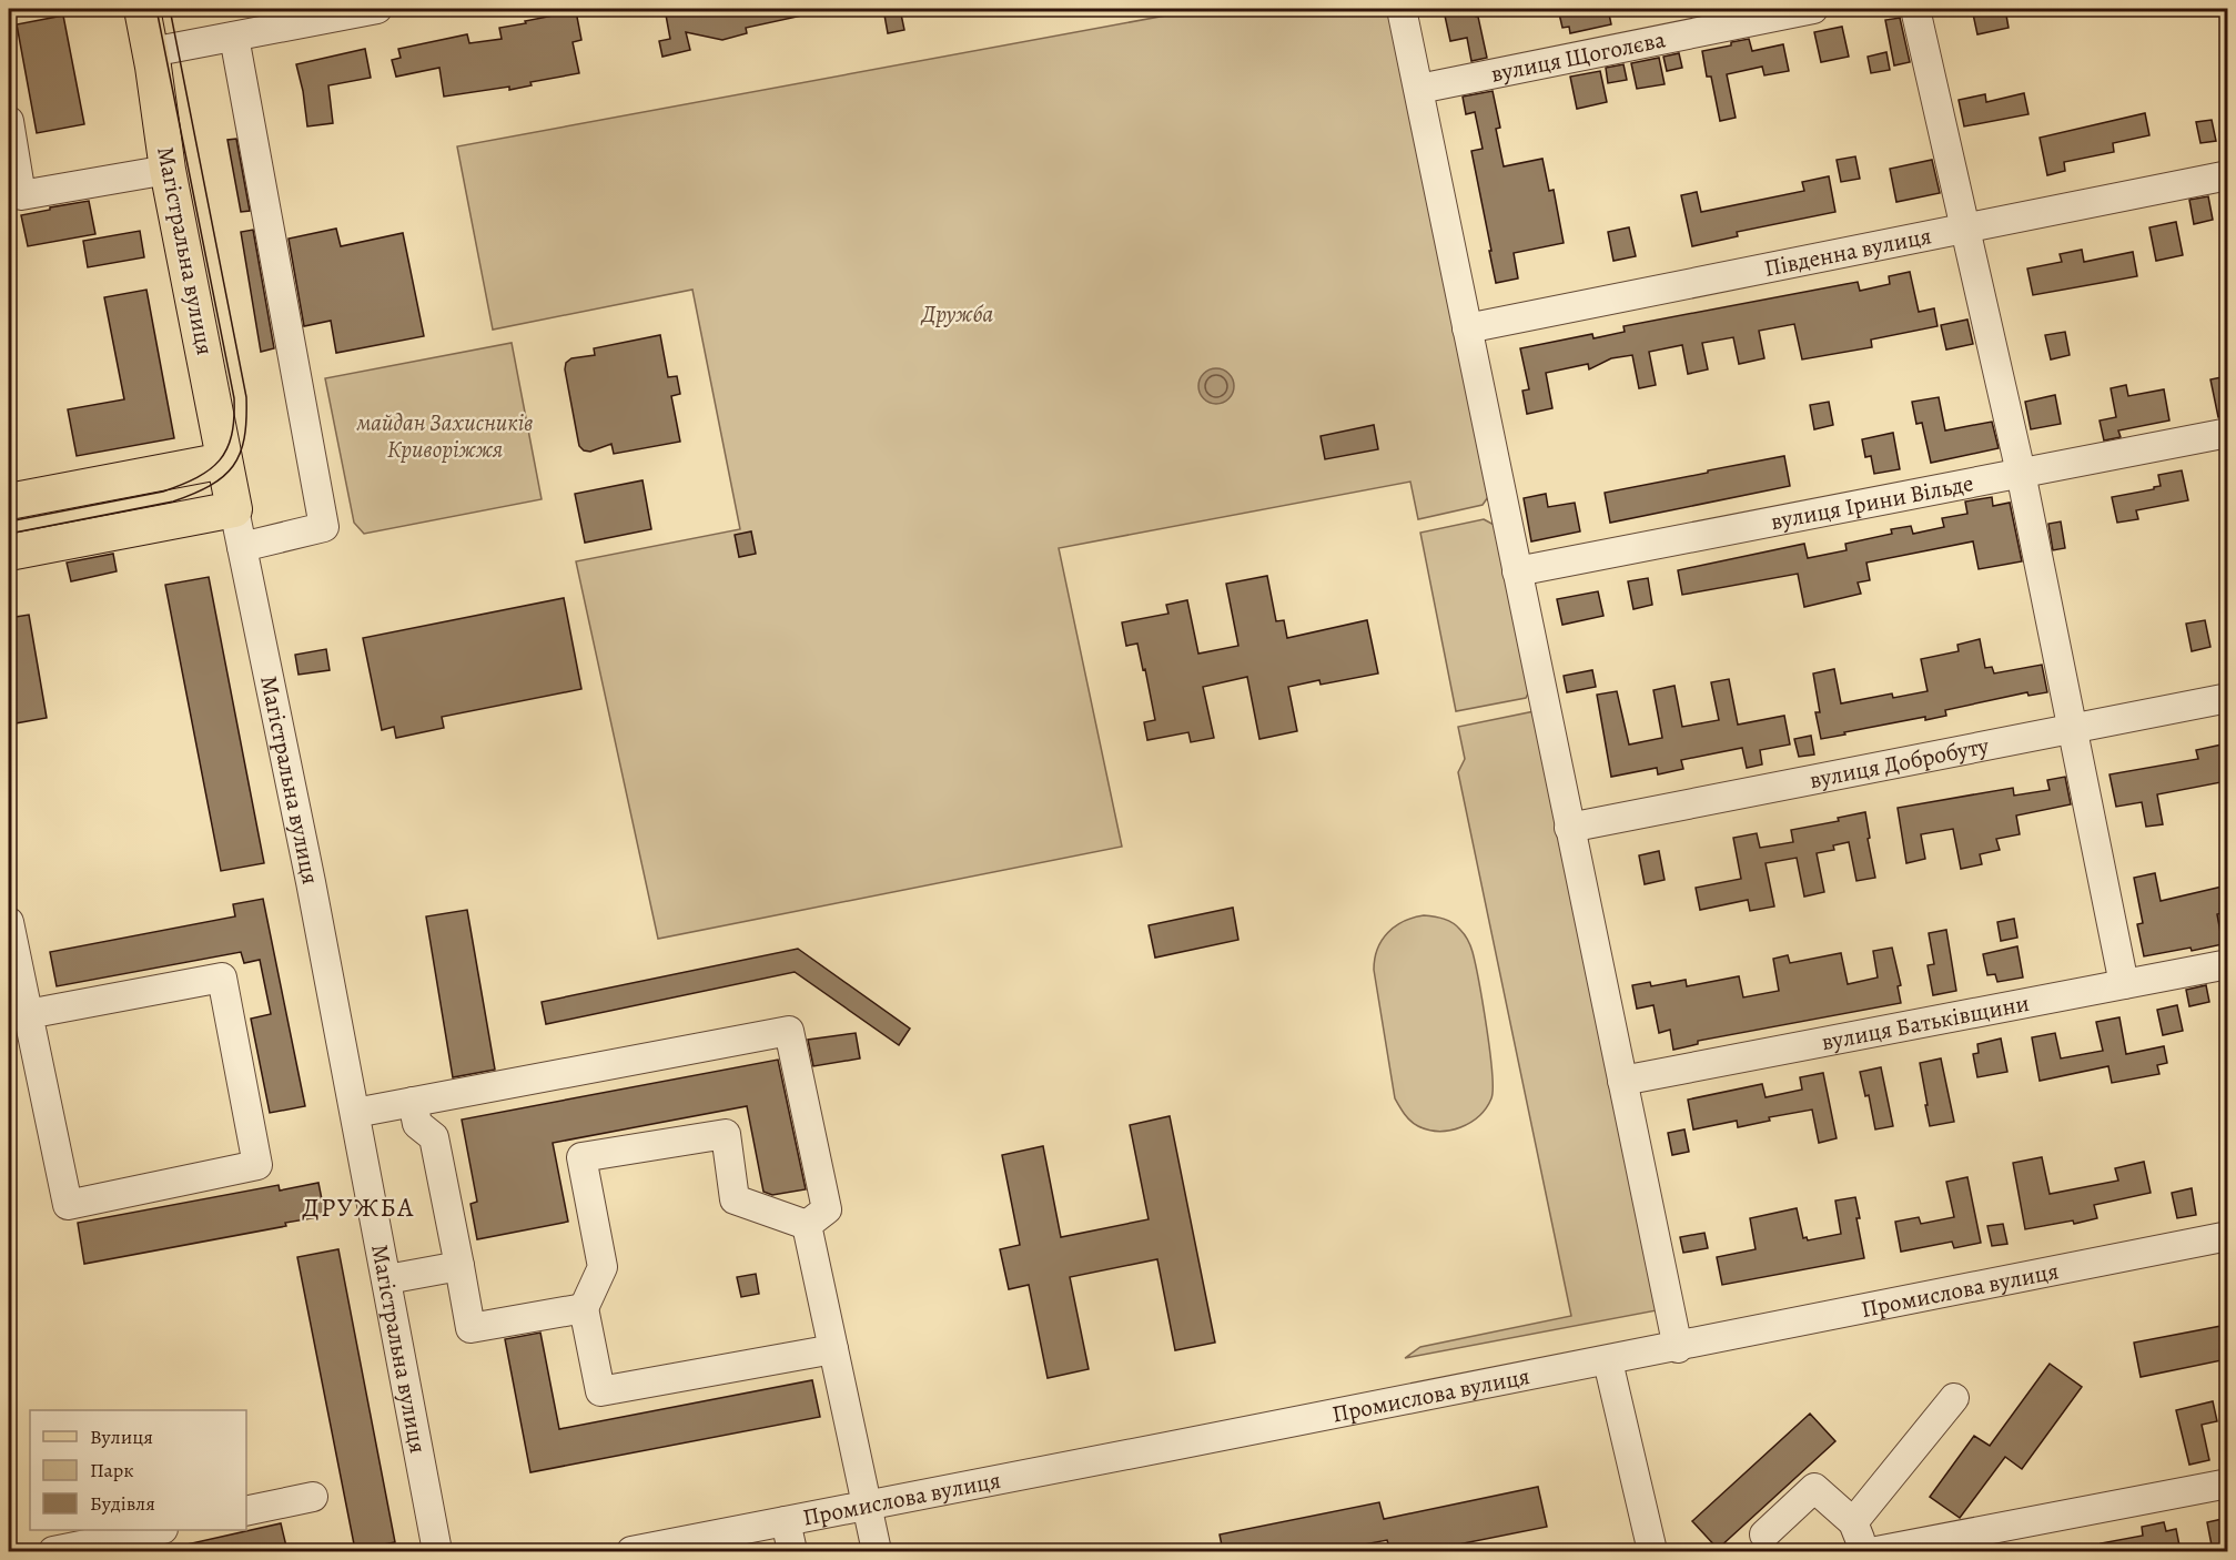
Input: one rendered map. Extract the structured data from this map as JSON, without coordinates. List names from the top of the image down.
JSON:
{
  "streets": {
    "main road": ["Магістральна вулиця"],
    "street": [
      "вулиця Щоголєва",
      "Південна вулиця",
      "вулиця Ірини Вільде",
      "вулиця Добробуту",
      "вулиця Батьківщини",
      "Промислова вулиця"
    ]
  },
  "districts": ["ДРУЖБА"],
  "parks": ["Дружба", "майдан Захисників Криворіжжя"],
  "legend": ["Вулиця", "Парк", "Будівля"]
}
